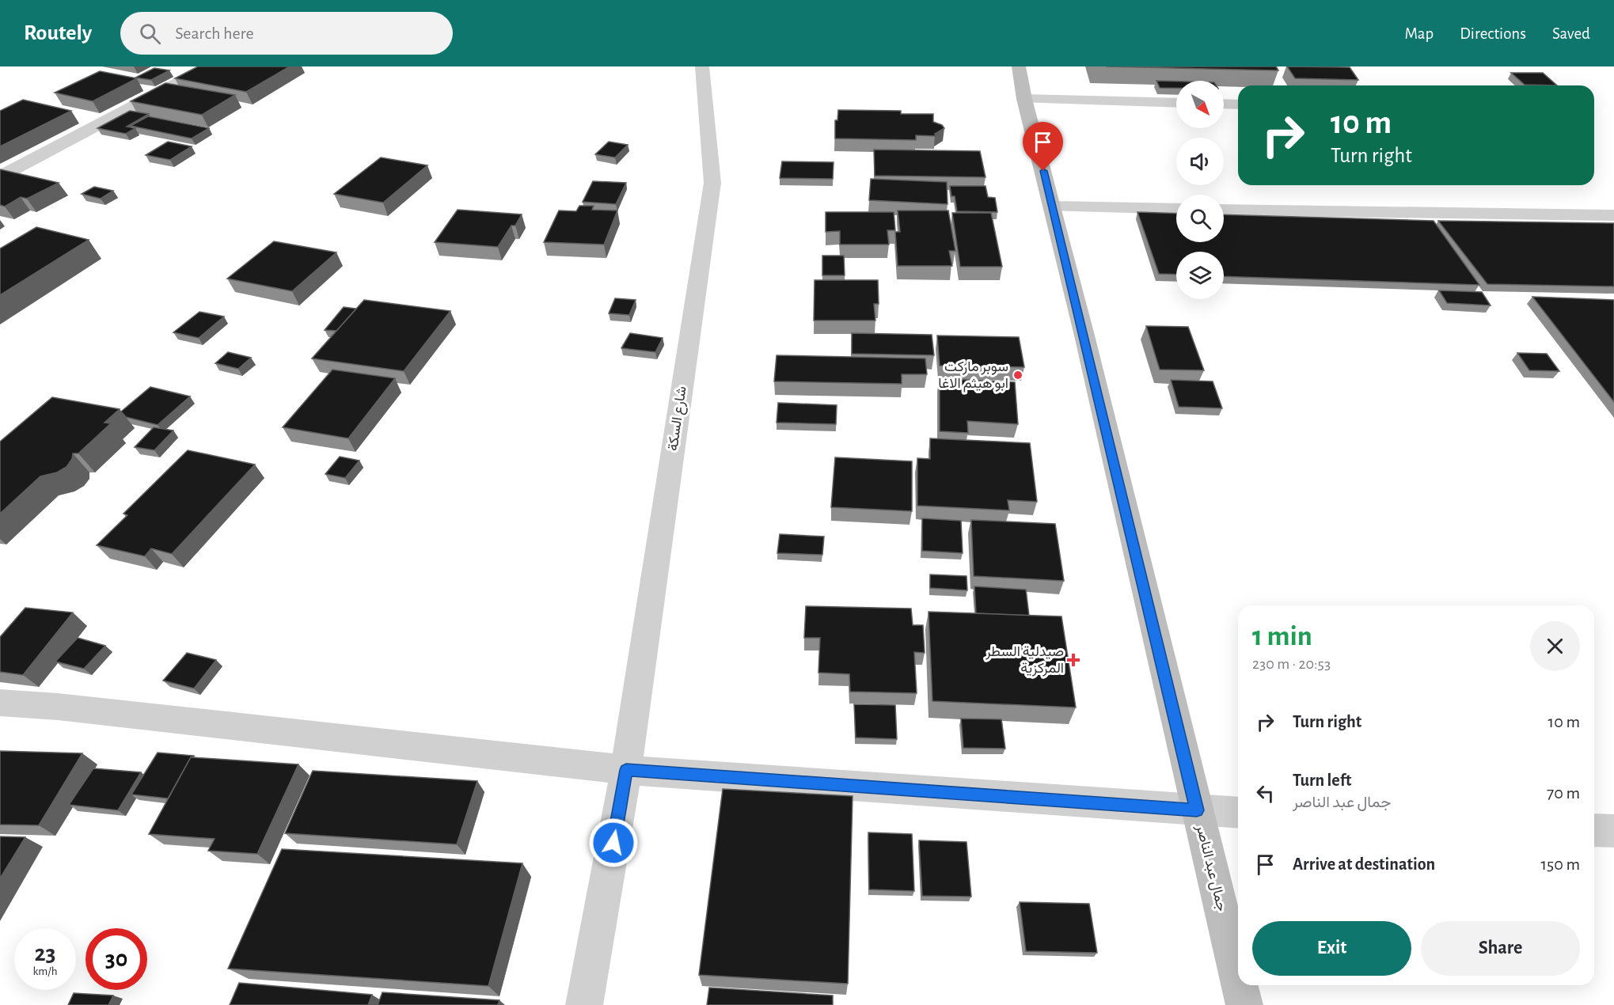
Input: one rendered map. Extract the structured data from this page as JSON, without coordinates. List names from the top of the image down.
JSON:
{
  "streets": {
    "main road": ["جمال عبد الناصر"],
    "street": ["شارع السكة"]
  },
  "places": {
    "other": ["سوبر ماركت ابو هيثم الاغا"],
    "health": ["صيدلية السطر المركزية"]
  },
  "north": "bottom right",
  "page": {
    "header": "Routely",
    "search": "Search here",
    "nav": ["Map", "Directions", "Saved"],
    "turn": ["10 m", "Turn right"],
    "heading": ["1 min", "230 m · 20:53"],
    "list": [
      {
        "name": "Turn right",
        "value": "10 m"
      },
      {
        "name": "Turn left",
        "note": "جمال عبد الناصر",
        "value": "70 m"
      },
      {
        "name": "Arrive at destination",
        "value": "150 m"
      }
    ],
    "buttons": ["Exit", "Share"],
    "speed": "23 km/h",
    "limit": "30"
  }
}
